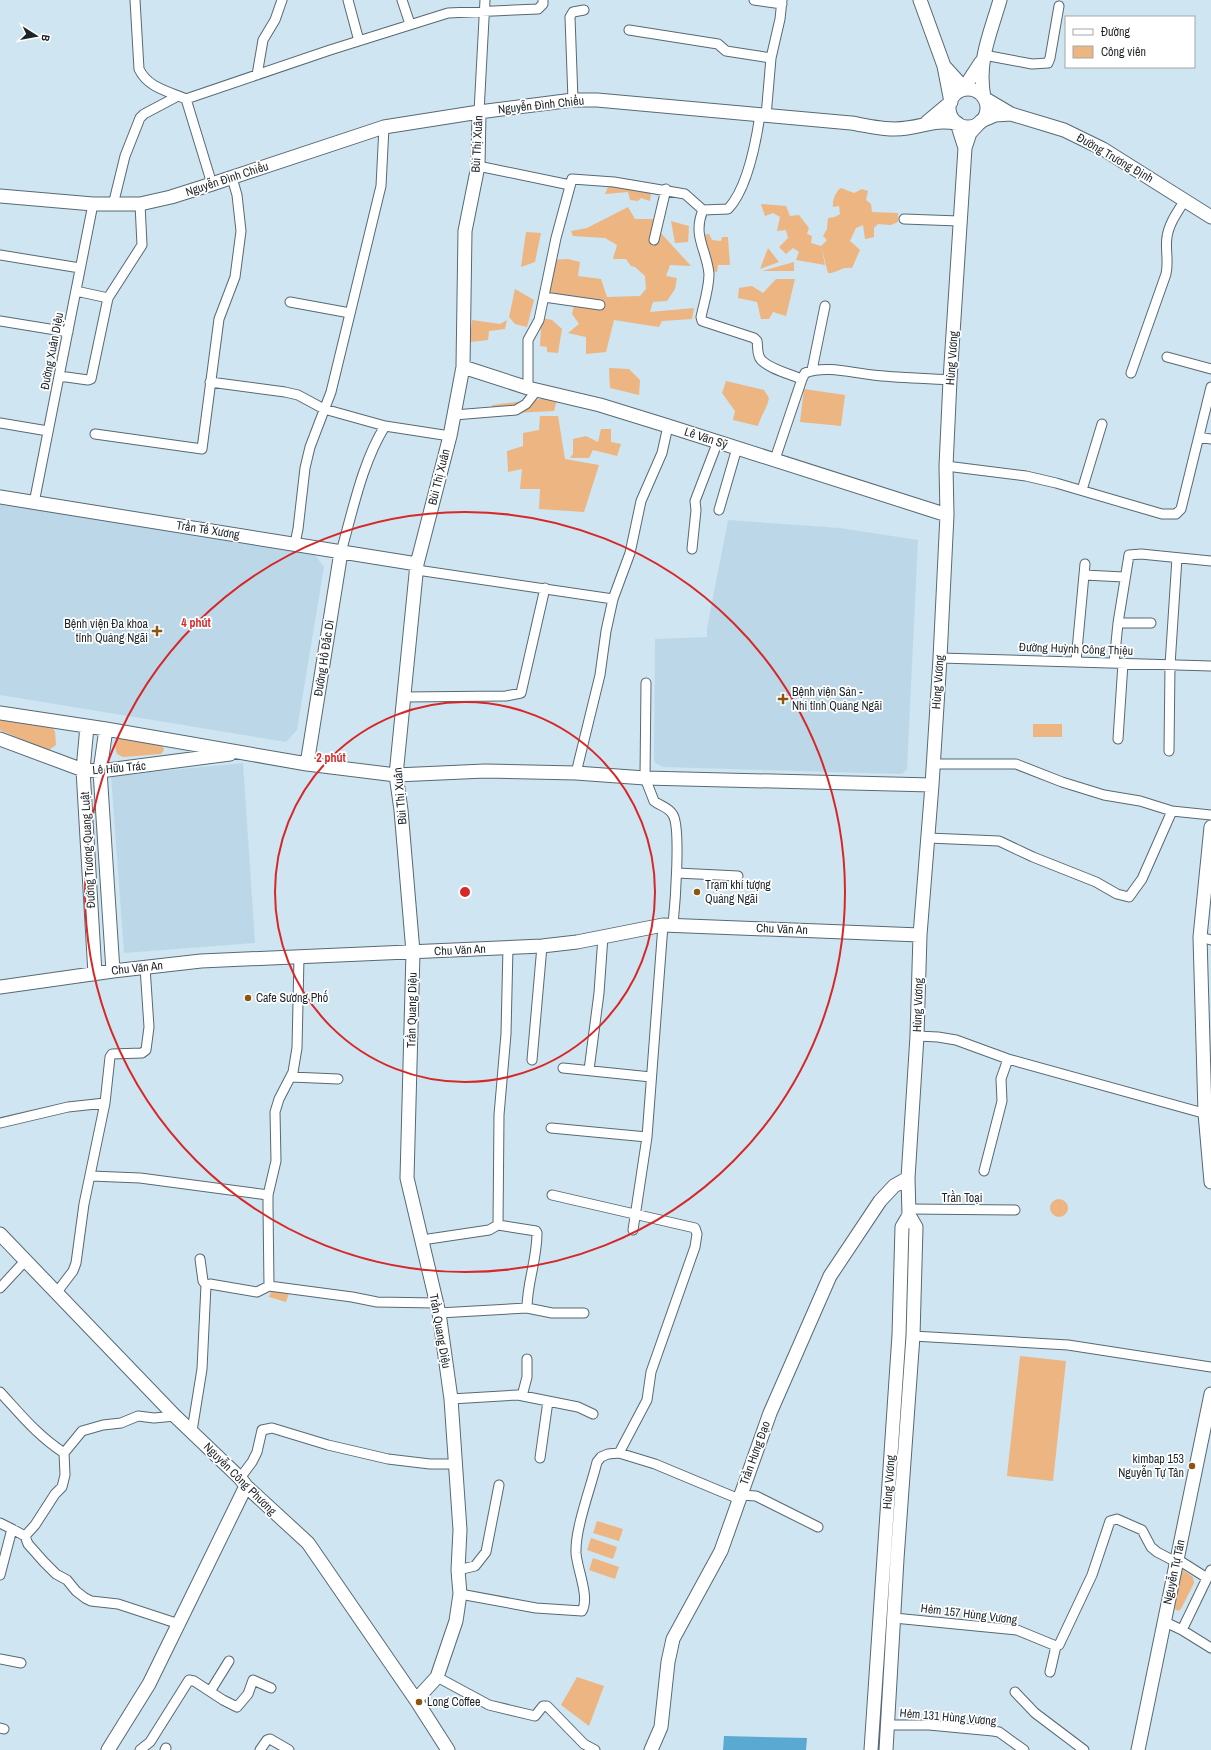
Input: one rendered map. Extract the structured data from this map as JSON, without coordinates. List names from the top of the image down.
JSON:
{
  "streets": {
    "street": [
      "Nguyễn Đình Chiểu",
      "Bùi Thị Xuân",
      "Đường Trương Định",
      "Đường Xuân Diệu",
      "Hùng Vương",
      "Lê Văn Sỹ",
      "Trần Tế Xương",
      "Đường Huỳnh Công Thiệu",
      "Đường Hồ Đắc Di",
      "Lê Hữu Trác",
      "Đường Trương Quang Luật",
      "Chu Văn An",
      "Trần Quang Diệu",
      "Trần Toại",
      "Trần Hưng Đạo",
      "Nguyễn Công Phương",
      "Nguyễn Tự Tân",
      "Hẻm 157 Hùng Vương",
      "Hẻm 131 Hùng Vương"
    ]
  },
  "crossings": [
    ["Nguyễn Đình Chiểu", "Bùi Thị Xuân"],
    ["Nguyễn Đình Chiểu", "Đường Trương Định"],
    ["Nguyễn Đình Chiểu", "Đường Xuân Diệu"],
    ["Bùi Thị Xuân", "Lê Văn Sỹ"],
    ["Bùi Thị Xuân", "Trần Tế Xương"],
    ["Bùi Thị Xuân", "Lê Hữu Trác"],
    ["Bùi Thị Xuân", "Chu Văn An"],
    ["Bùi Thị Xuân", "Trần Quang Diệu"],
    ["Đường Xuân Diệu", "Trần Tế Xương"],
    ["Hùng Vương", "Lê Văn Sỹ"],
    ["Hùng Vương", "Đường Huỳnh Công Thiệu"],
    ["Hùng Vương", "Lê Hữu Trác"],
    ["Hùng Vương", "Chu Văn An"],
    ["Hùng Vương", "Trần Toại"],
    ["Hùng Vương", "Trần Hưng Đạo"],
    ["Hùng Vương", "Hẻm 157 Hùng Vương"],
    ["Hùng Vương", "Hẻm 131 Hùng Vương"],
    ["Trần Tế Xương", "Đường Hồ Đắc Di"],
    ["Đường Hồ Đắc Di", "Lê Hữu Trác"],
    ["Lê Hữu Trác", "Đường Trương Quang Luật"],
    ["Đường Trương Quang Luật", "Chu Văn An"],
    ["Chu Văn An", "Trần Quang Diệu"],
    ["Trần Quang Diệu", "Nguyễn Công Phương"]
  ],
  "places": {
    "health": ["Bệnh viện Đa khoa tỉnh Quảng Ngãi", "Bệnh viện Sản - Nhi tỉnh Quảng Ngãi"],
    "other": [
      "Trạm khí tượng Quảng Ngãi",
      "Cafe Sương Phố",
      "kimbap 153 Nguyễn Tự Tân",
      "Long Coffee"
    ]
  },
  "legend": ["Đường", "Công viên"],
  "north": "right",
  "rings": ["4 phút", "2 phút"]
}
